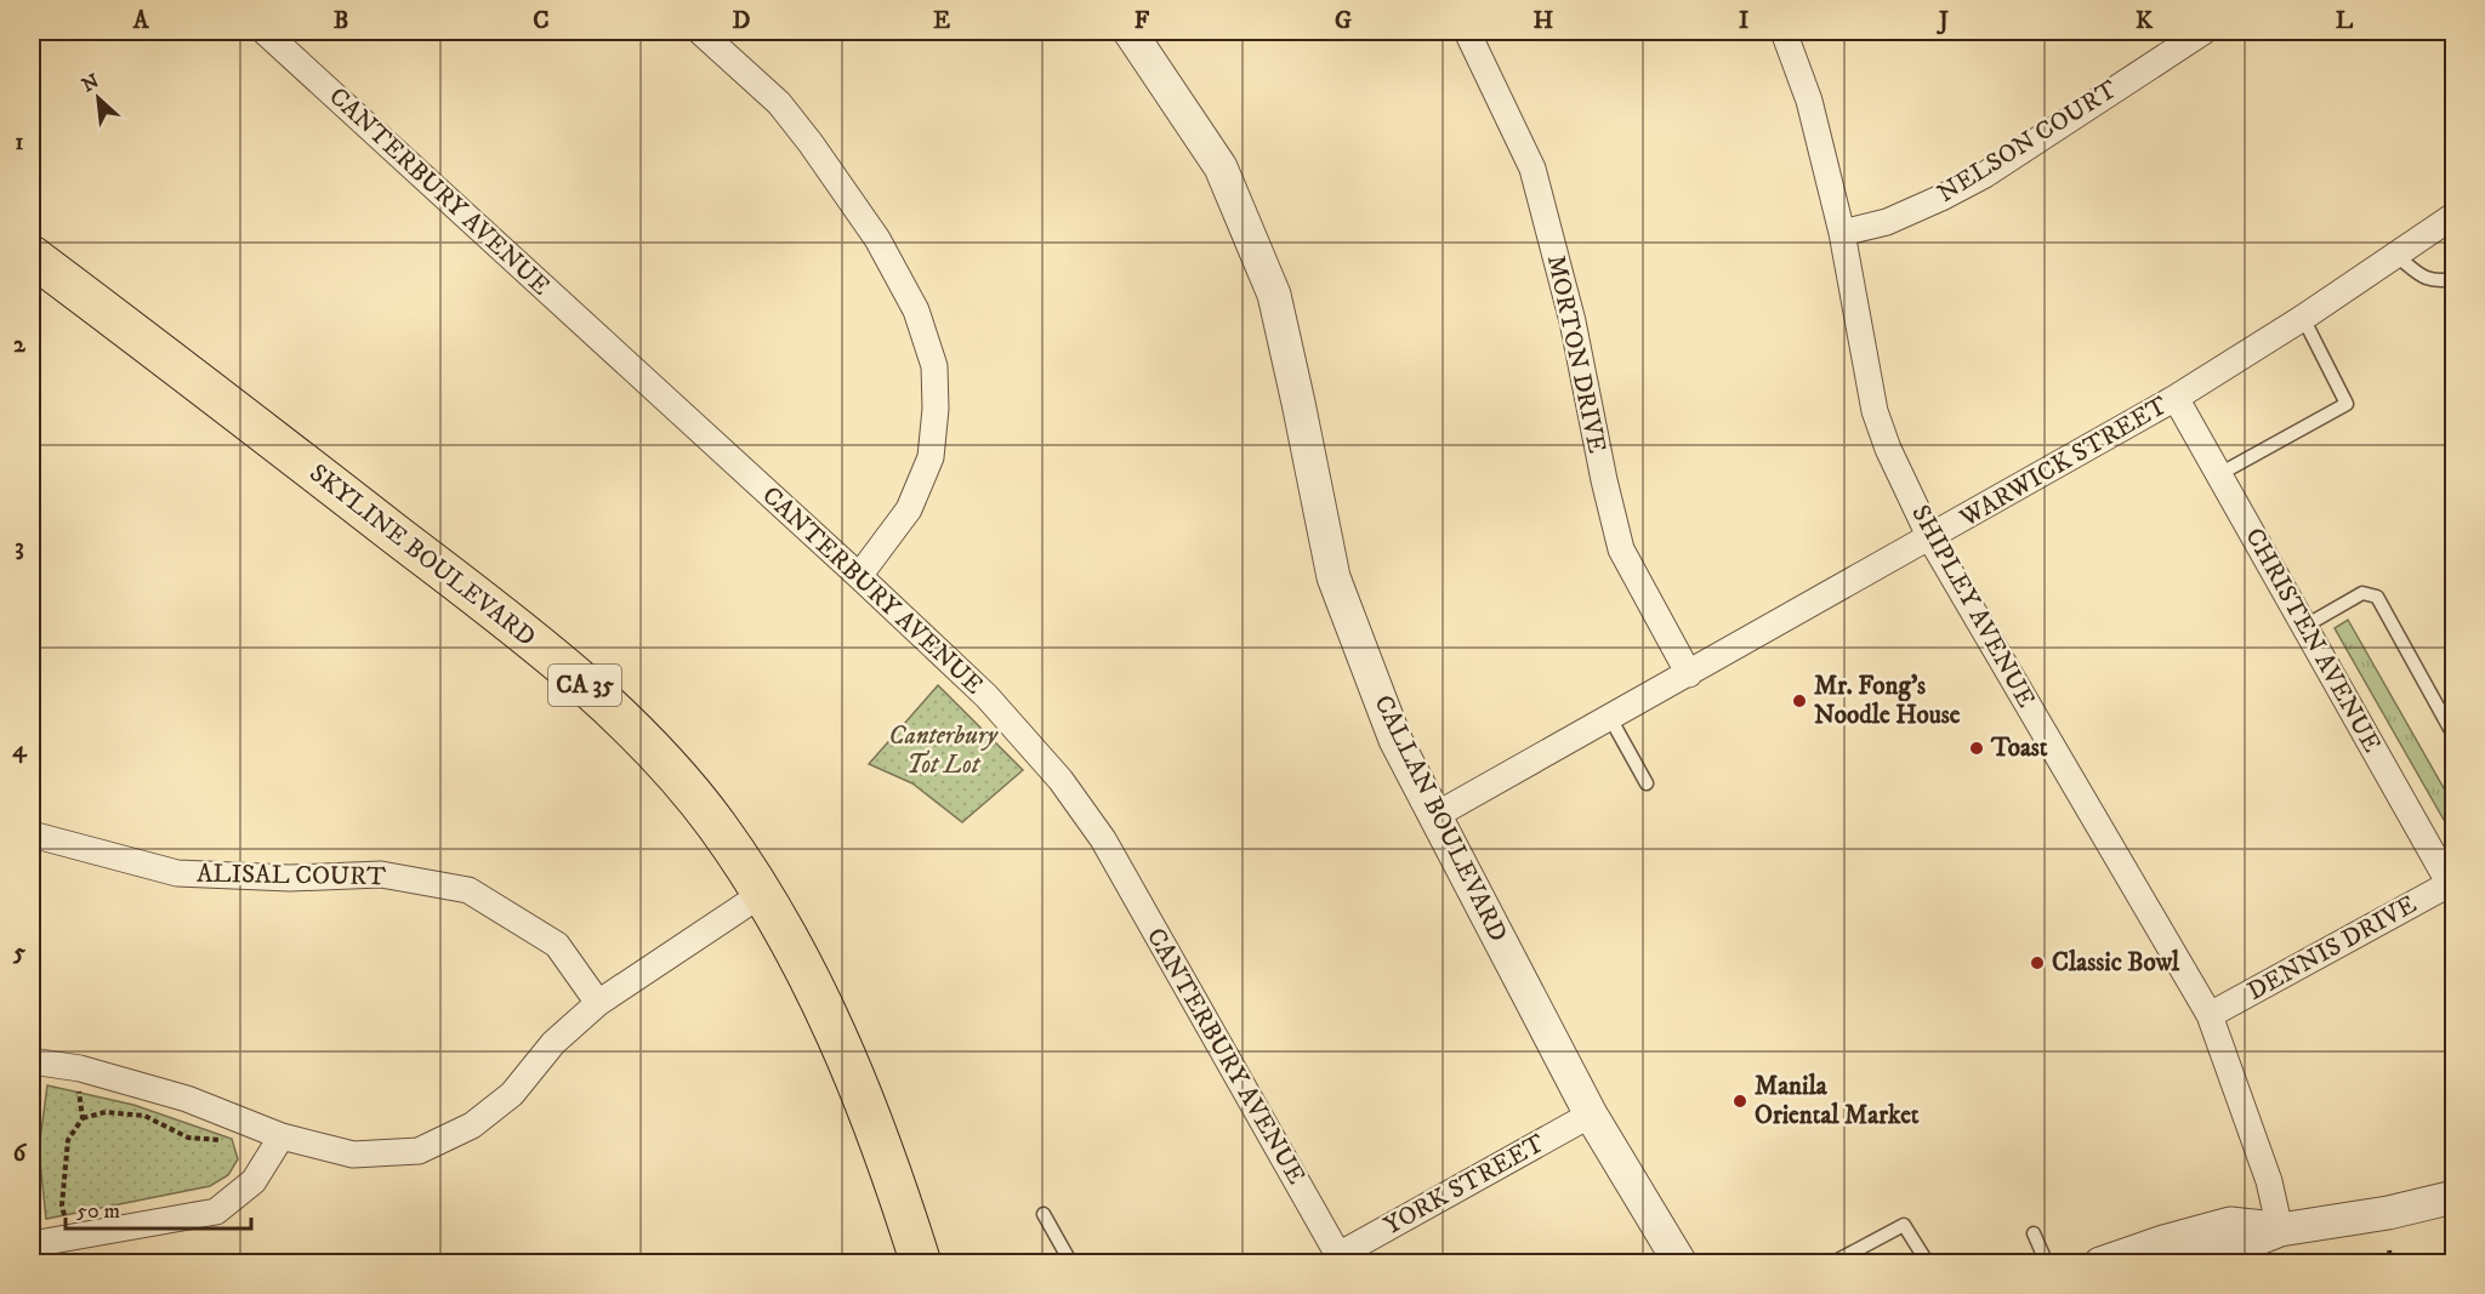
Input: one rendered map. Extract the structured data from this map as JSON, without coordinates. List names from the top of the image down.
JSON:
{
  "streets": {
    "main road": ["SKYLINE BOULEVARD", "CA 35"],
    "street": [
      "NELSON COURT",
      "CANTERBURY AVENUE",
      "MORTON DRIVE",
      "WARWICK STREET",
      "SHIPLEY AVENUE",
      "CHRISTEN AVENUE",
      "CALLAN BOULEVARD",
      "ALISAL COURT",
      "DENNIS DRIVE",
      "YORK STREET"
    ]
  },
  "crossings": [
    ["NELSON COURT", "SHIPLEY AVENUE"],
    ["CANTERBURY AVENUE", "YORK STREET"],
    ["MORTON DRIVE", "WARWICK STREET"],
    ["WARWICK STREET", "SHIPLEY AVENUE"],
    ["WARWICK STREET", "CHRISTEN AVENUE"],
    ["WARWICK STREET", "CALLAN BOULEVARD"],
    ["SHIPLEY AVENUE", "DENNIS DRIVE"],
    ["CHRISTEN AVENUE", "DENNIS DRIVE"],
    ["CALLAN BOULEVARD", "YORK STREET"]
  ],
  "parks": ["Canterbury Tot Lot"],
  "places": [
    "Mr. Fong's Noodle House",
    "Toast",
    "Classic Bowl",
    "Manila Oriental Market"
  ],
  "scale_bar": "50 m",
  "north": "top left",
  "grid": {
    "columns": [
      "A",
      "B",
      "C",
      "D",
      "E",
      "F",
      "G",
      "H",
      "I",
      "J",
      "K",
      "L"
    ],
    "rows": [
      "1",
      "2",
      "3",
      "4",
      "5",
      "6"
    ]
  }
}
